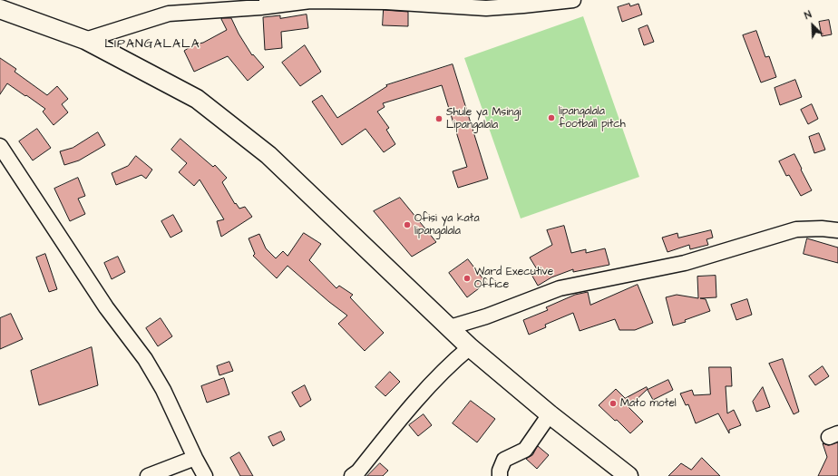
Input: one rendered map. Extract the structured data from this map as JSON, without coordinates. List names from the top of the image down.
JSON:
{
  "districts": ["LIPANGALALA"],
  "places": [
    "lipangalala football pitch",
    "Shule ya Msingi Lipangalala",
    "Ofisi ya kata lipangalala",
    "Ward Executive Office",
    "Mato motel"
  ],
  "north": "top left"
}
